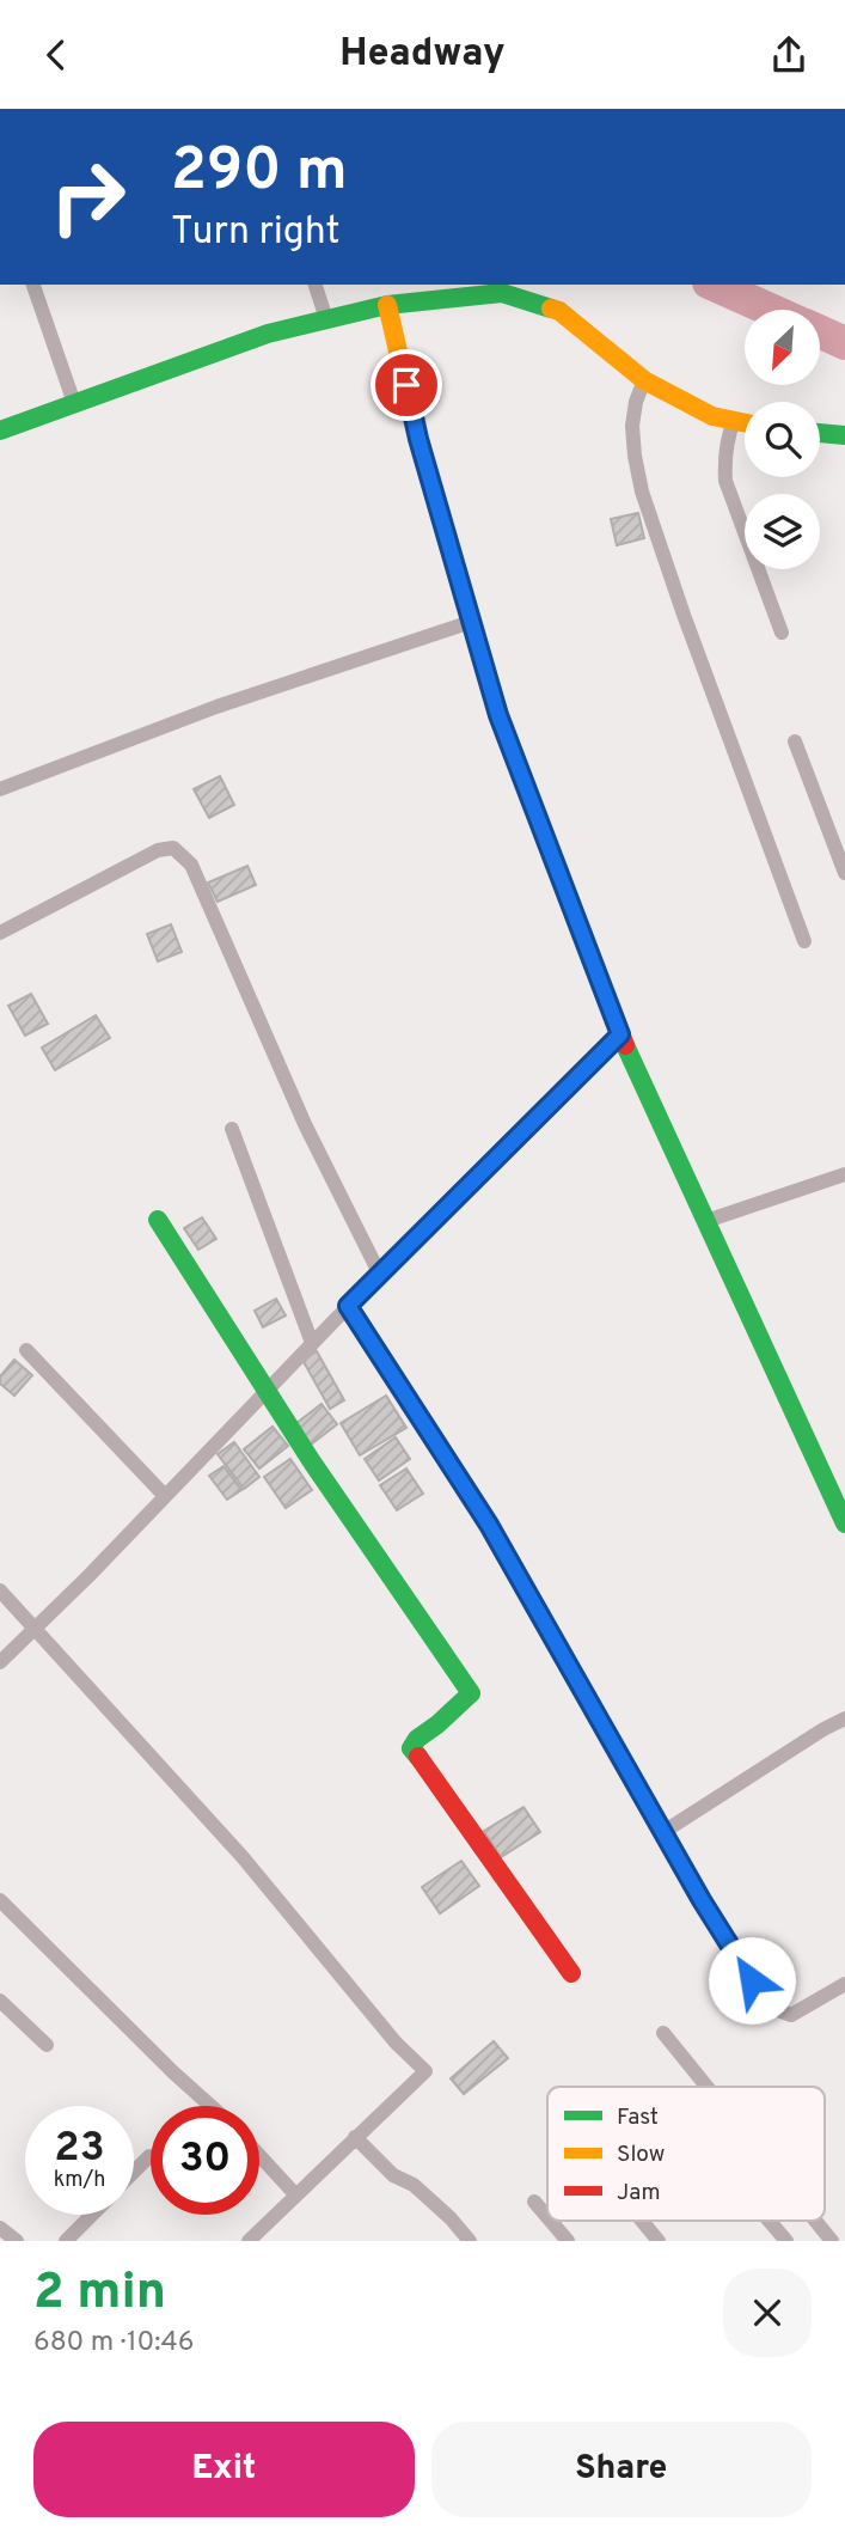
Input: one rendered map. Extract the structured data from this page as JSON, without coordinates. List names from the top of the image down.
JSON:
{
  "legend": ["Fast", "Slow", "Jam"],
  "north": "bottom left",
  "page": {
    "header": "Headway",
    "turn": ["290 m", "Turn right"],
    "speed": "23 km/h",
    "limit": "30",
    "heading": ["2 min", "680 m · 10:46"],
    "buttons": ["Exit", "Share"]
  }
}
